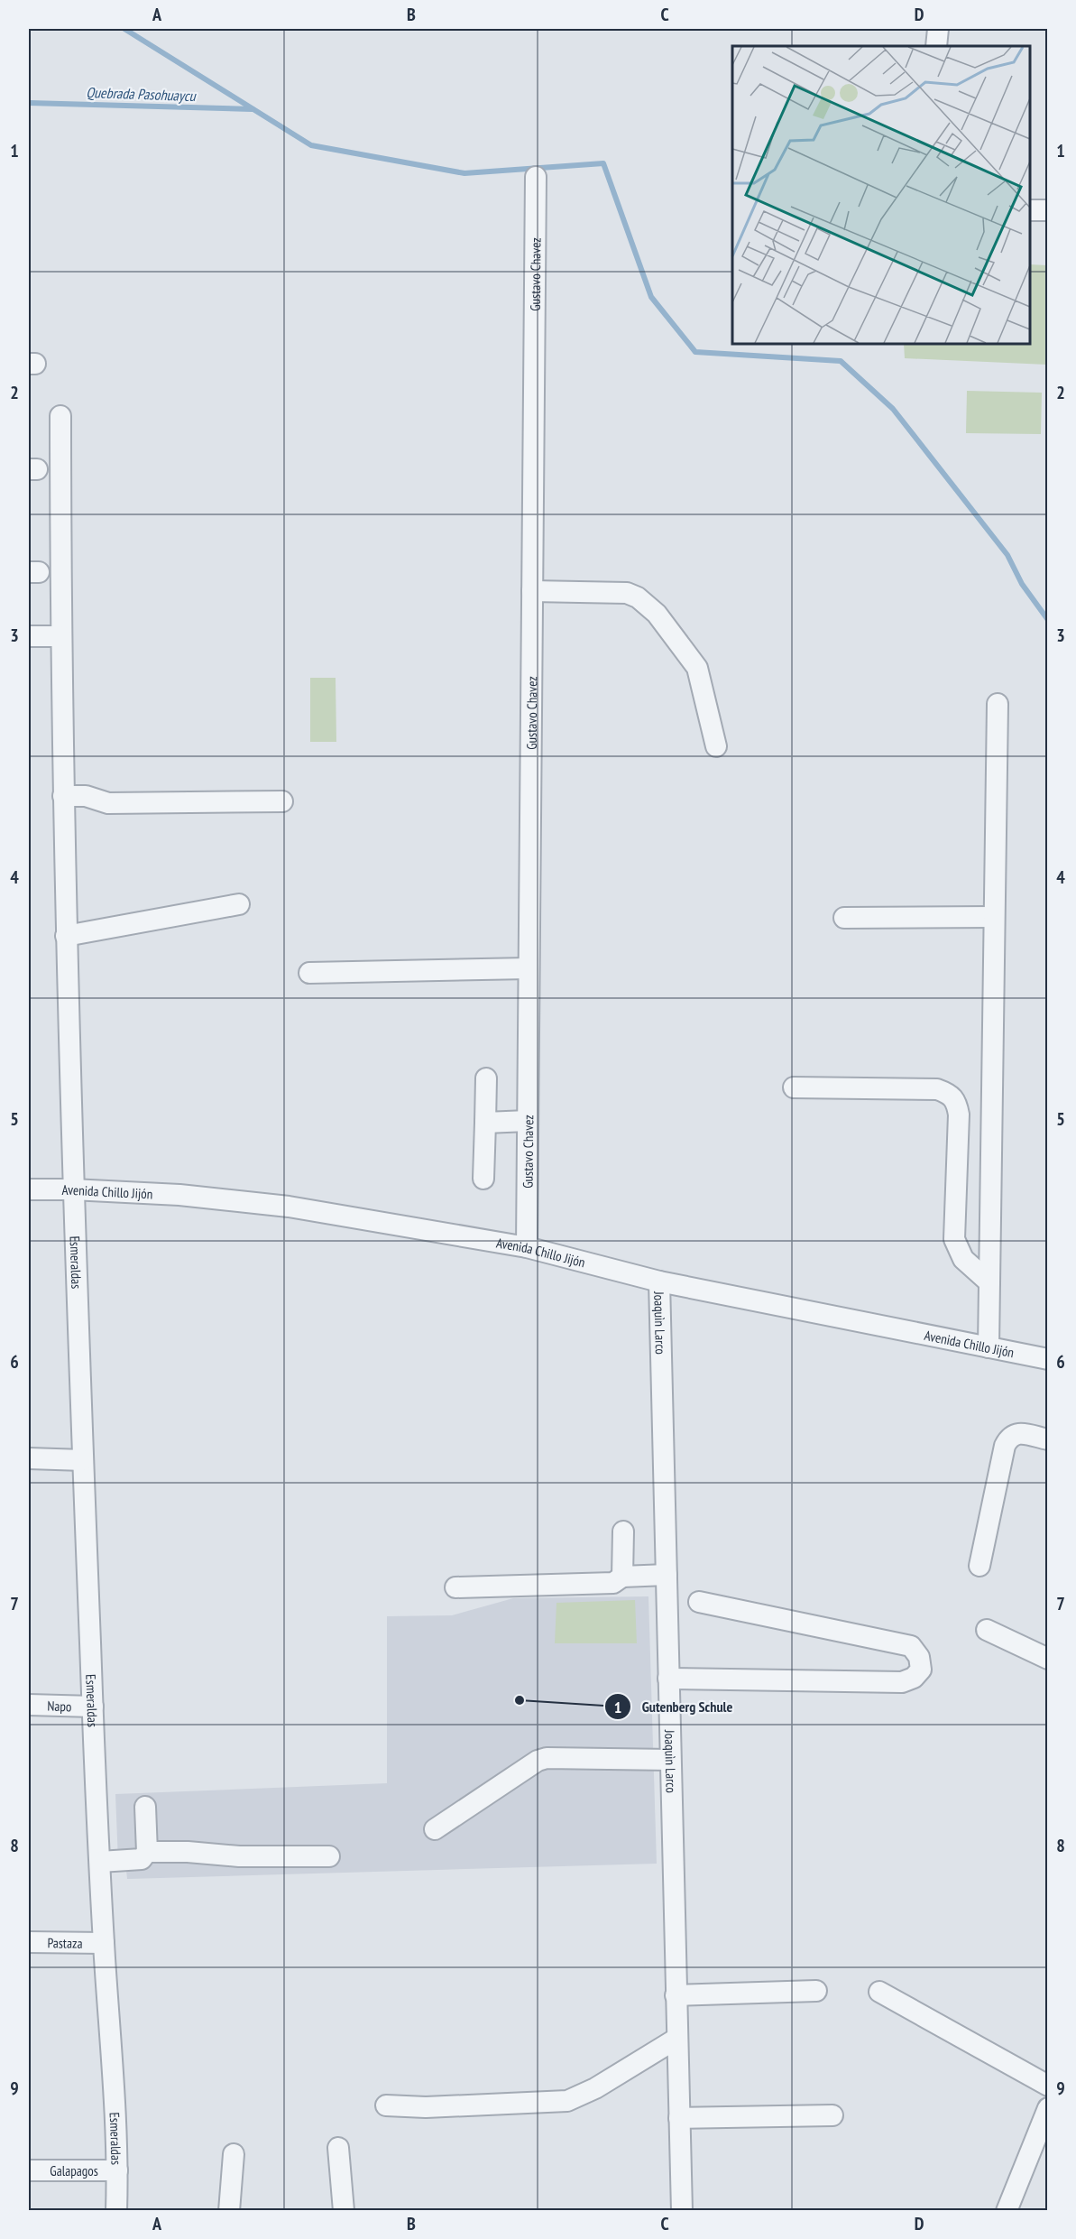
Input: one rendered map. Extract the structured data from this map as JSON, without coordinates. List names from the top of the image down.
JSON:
{
  "streets": {
    "street": [
      "Gustavo Chavez",
      "Avenida Chillo Jijón",
      "Esmeraldas",
      "Joaquìn Larco",
      "Napo",
      "Pastaza",
      "Galapagos"
    ]
  },
  "crossings": [
    ["Gustavo Chavez", "Avenida Chillo Jijón"],
    ["Avenida Chillo Jijón", "Esmeraldas"],
    ["Avenida Chillo Jijón", "Joaquìn Larco"],
    ["Esmeraldas", "Napo"],
    ["Esmeraldas", "Pastaza"],
    ["Esmeraldas", "Galapagos"]
  ],
  "water": ["Quebrada Pasohuaycu"],
  "places": ["Gutenberg Schule"],
  "grid": {
    "columns": [
      "A",
      "B",
      "C",
      "D"
    ],
    "rows": [
      "1",
      "2",
      "3",
      "4",
      "5",
      "6",
      "7",
      "8",
      "9"
    ]
  }
}
